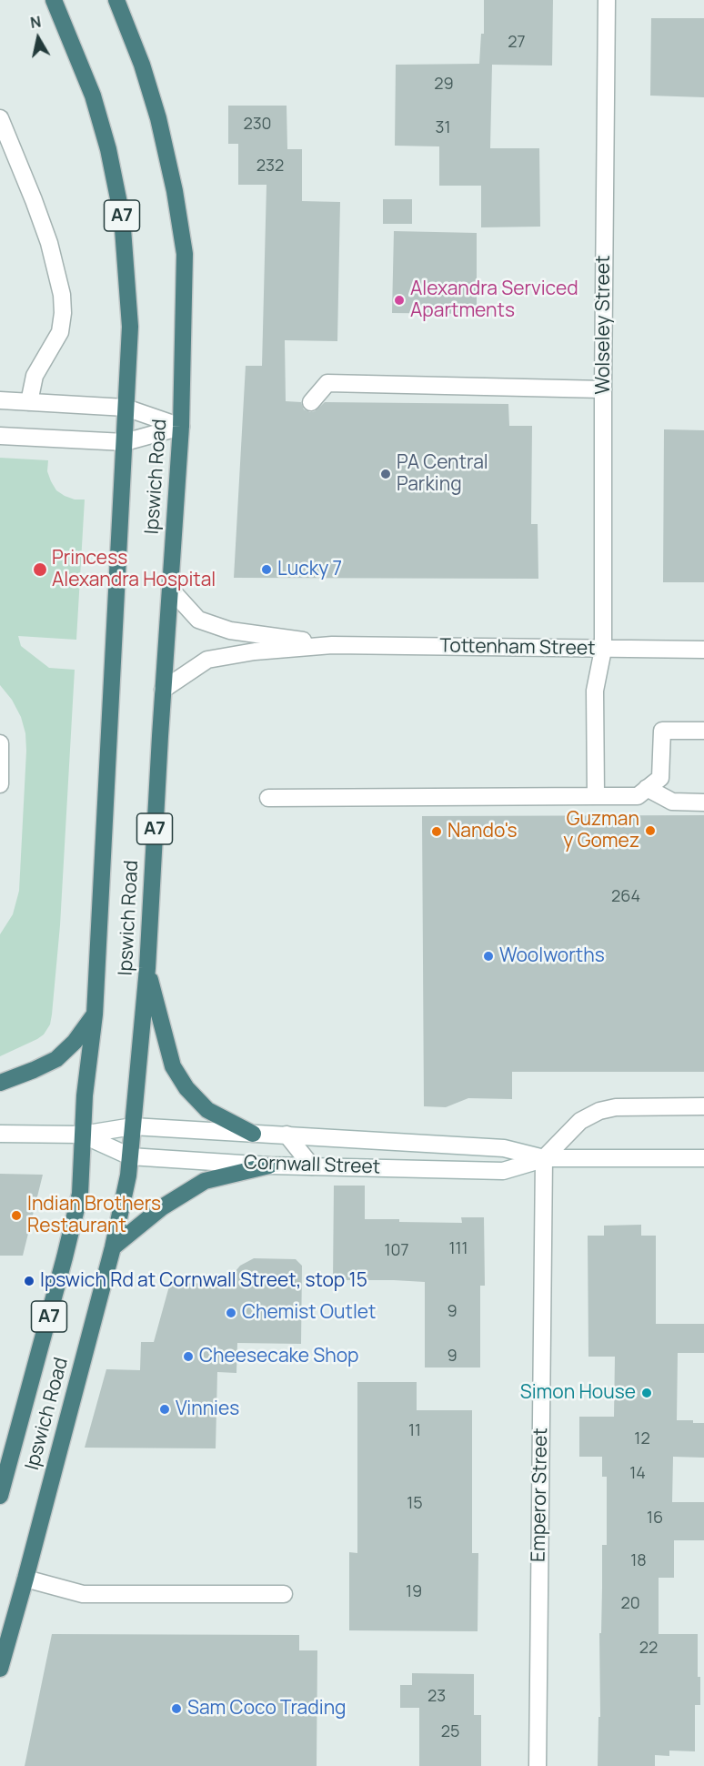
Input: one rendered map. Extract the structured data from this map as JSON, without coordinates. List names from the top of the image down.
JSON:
{
  "streets": {
    "highway": ["A7", "Ipswich Road"],
    "street": [
      "Wolseley Street",
      "Tottenham Street",
      "Cornwall Street",
      "Emperor Street"
    ]
  },
  "crossings": [
    ["Wolseley Street", "Tottenham Street"],
    ["Ipswich Road", "Tottenham Street"],
    ["Ipswich Road", "Cornwall Street"],
    ["Cornwall Street", "Emperor Street"]
  ],
  "places": [
    "Alexandra Serviced Apartments",
    "PA Central Parking",
    "Princess Alexandra Hospital",
    "Lucky 7",
    "Guzman y Gomez",
    "Nando's",
    "Woolworths",
    "Indian Brothers Restaurant",
    "Ipswich Rd at Cornwall Street, stop 15",
    "Chemist Outlet",
    "Cheesecake Shop",
    "Simon House",
    "Vinnies",
    "Sam Coco Trading"
  ],
  "house_numbers": [
    "27",
    "29",
    "230",
    "31",
    "232",
    "264",
    "111",
    "107",
    "9",
    "9",
    "11",
    "12",
    "14",
    "15",
    "16",
    "18",
    "19",
    "20",
    "22",
    "23",
    "25"
  ],
  "north": "top"
}
